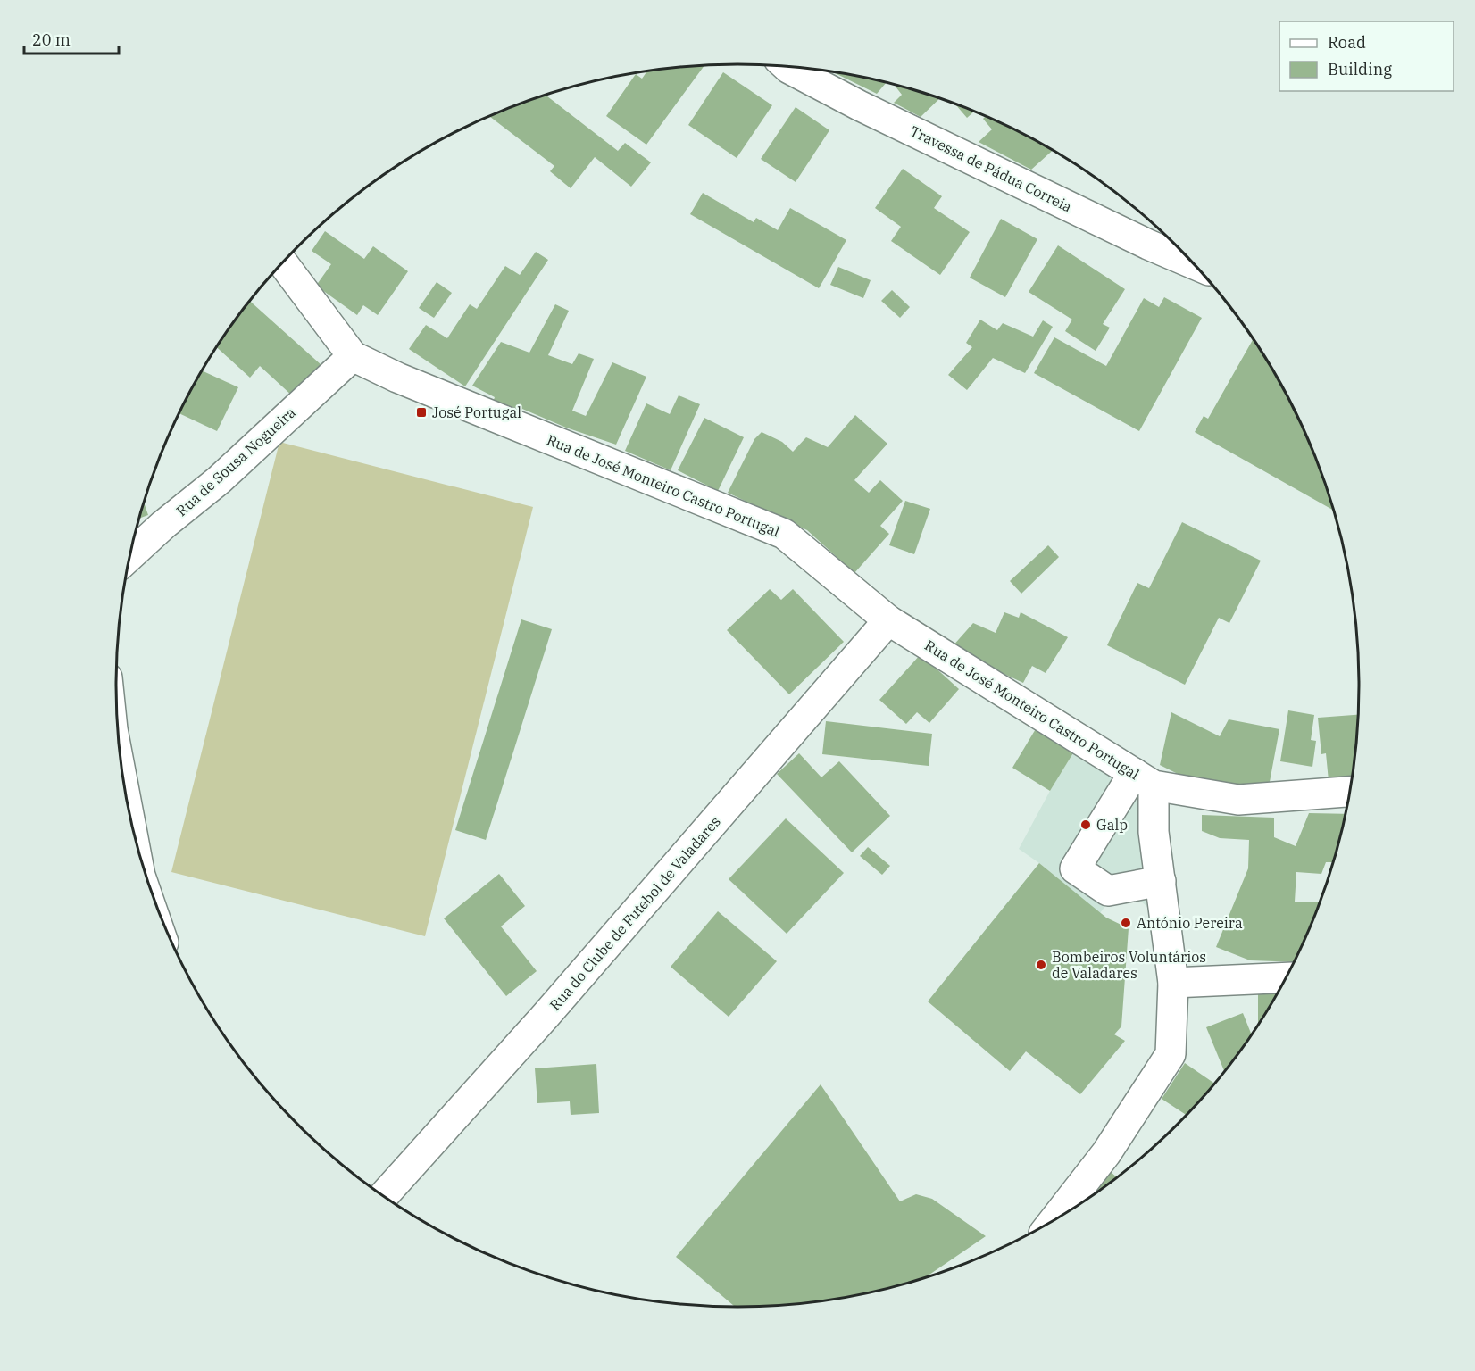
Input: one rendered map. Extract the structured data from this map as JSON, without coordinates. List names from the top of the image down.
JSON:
{
  "streets": {
    "street": [
      "Travessa de Pádua Correia",
      "Rua de Sousa Nogueira",
      "Rua de José Monteiro Castro Portugal",
      "Rua do Clube de Futebol de Valadares"
    ]
  },
  "crossings": [
    ["Rua de Sousa Nogueira", "Rua de José Monteiro Castro Portugal"],
    ["Rua de José Monteiro Castro Portugal", "Rua do Clube de Futebol de Valadares"]
  ],
  "places": {
    "transit": ["José Portugal"],
    "other": ["Galp", "António Pereira", "Bombeiros Voluntários de Valadares"]
  },
  "legend": ["Road", "Building"],
  "scale_bar": "20 m"
}
